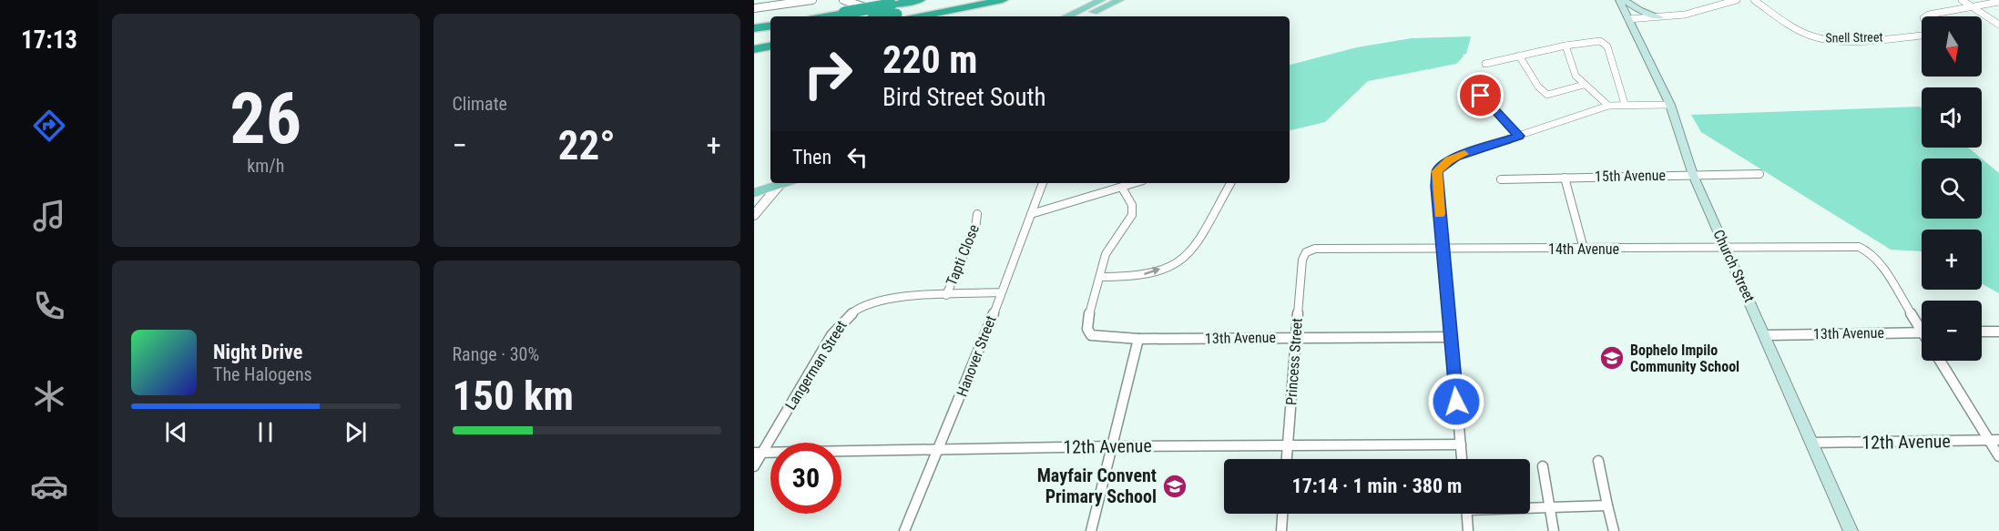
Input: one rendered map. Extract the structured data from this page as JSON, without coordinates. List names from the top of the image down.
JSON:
{
  "streets": {
    "main road": ["Church Street"],
    "street": [
      "Snell Street",
      "15th Avenue",
      "14th Avenue",
      "Tapti Close",
      "13th Avenue",
      "Hanover Street",
      "Princess Street",
      "Langerman Street",
      "12th Avenue"
    ]
  },
  "crossings": [
    ["15th Avenue", "Church Street"],
    ["14th Avenue", "Church Street"],
    ["14th Avenue", "Princess Street"],
    ["Tapti Close", "Langerman Street"],
    ["Church Street", "13th Avenue"],
    ["Church Street", "12th Avenue"],
    ["13th Avenue", "Princess Street"],
    ["Hanover Street", "Langerman Street"],
    ["Hanover Street", "12th Avenue"],
    ["Princess Street", "12th Avenue"],
    ["Langerman Street", "12th Avenue"]
  ],
  "places": {
    "school or university": ["Bophelo Impilo Community School", "Mayfair Convent Primary School"]
  },
  "north": "bottom",
  "page": {
    "tabs": "17:13",
    "tile": [
      ["26", "km/h"],
      "Climate",
      ["Range · 30%", "150 km"]
    ],
    "map_buttons": ["+", "−"],
    "turn": ["220 m", "Bird Street South"],
    "heat": ["−", "22°", "+"],
    "then": "Then",
    "song": ["Night Drive", "The Halogens"],
    "limit": "30",
    "trip": "17:14 · 1 min · 380 m"
  }
}
